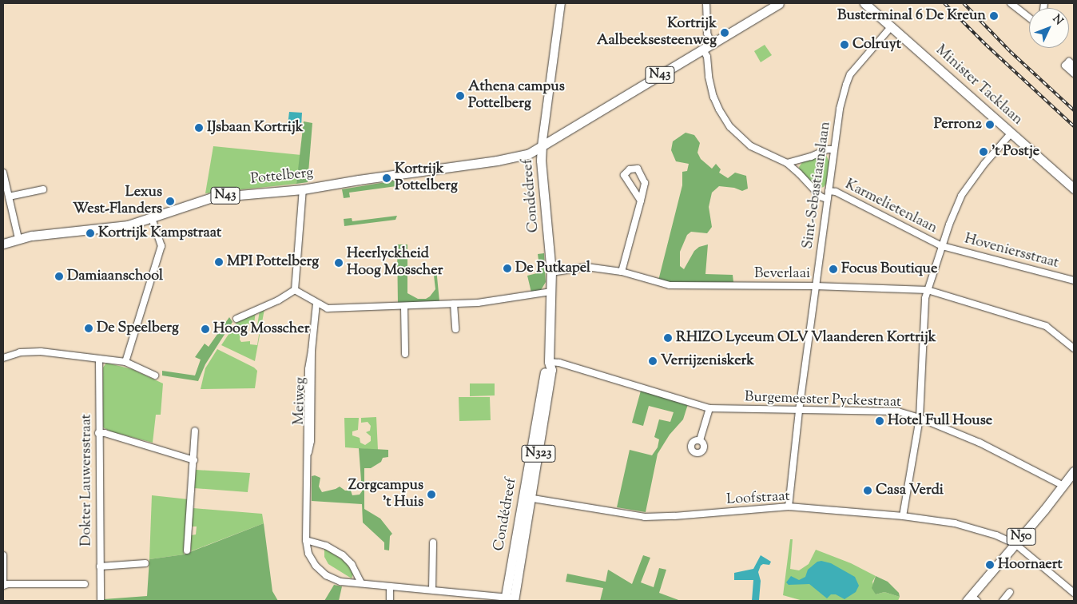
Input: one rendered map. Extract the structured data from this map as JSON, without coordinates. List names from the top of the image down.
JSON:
{
  "streets": {
    "main road": [
      "N43",
      "Minister Tacklaan",
      "Pottelberg",
      "Condédreef",
      "N323",
      "N50"
    ],
    "street": [
      "Sint-Sebastiaanslaan",
      "Karmelietenlaan",
      "Hoveniersstraat",
      "Beverlaai",
      "Burgemeester Pyckestraat",
      "Meiweg",
      "Dokter Lauwersstraat",
      "Loofstraat"
    ]
  },
  "crossings": [
    ["N43", "Pottelberg"],
    ["N43", "Condédreef"],
    ["Minister Tacklaan", "Sint-Sebastiaanslaan"],
    ["Pottelberg", "Condédreef"],
    ["Sint-Sebastiaanslaan", "Karmelietenlaan"],
    ["Sint-Sebastiaanslaan", "Beverlaai"],
    ["Sint-Sebastiaanslaan", "Burgemeester Pyckestraat"],
    ["Sint-Sebastiaanslaan", "Loofstraat"],
    ["Condédreef", "Beverlaai"],
    ["Condédreef", "Burgemeester Pyckestraat"],
    ["Condédreef", "Meiweg"],
    ["Condédreef", "Loofstraat"],
    ["Karmelietenlaan", "Hoveniersstraat"],
    ["Burgemeester Pyckestraat", "N50"],
    ["Loofstraat", "N50"]
  ],
  "places": [
    "Busterminal 6 De Kreun",
    "Kortrijk Aalbeeksesteenweg",
    "Colruyt",
    "Athena campus Pottelberg",
    "Perron2",
    "IJsbaan Kortrijk",
    "'t Postje",
    "Kortrijk Pottelberg",
    "Lexus West-Flanders",
    "Kortrijk Kampstraat",
    "MPI Pottelberg",
    "Heerlyckheid Hoog Mosscher",
    "De Putkapel",
    "Focus Boutique",
    "Damiaanschool",
    "De Speelberg",
    "Hoog Mosscher",
    "RHIZO Lyceum OLV Vlaanderen Kortrijk",
    "Verrijzeniskerk",
    "Hotel Full House",
    "Casa Verdi",
    "Zorgcampus 't Huis",
    "Hoornaert"
  ],
  "north": "top right"
}
